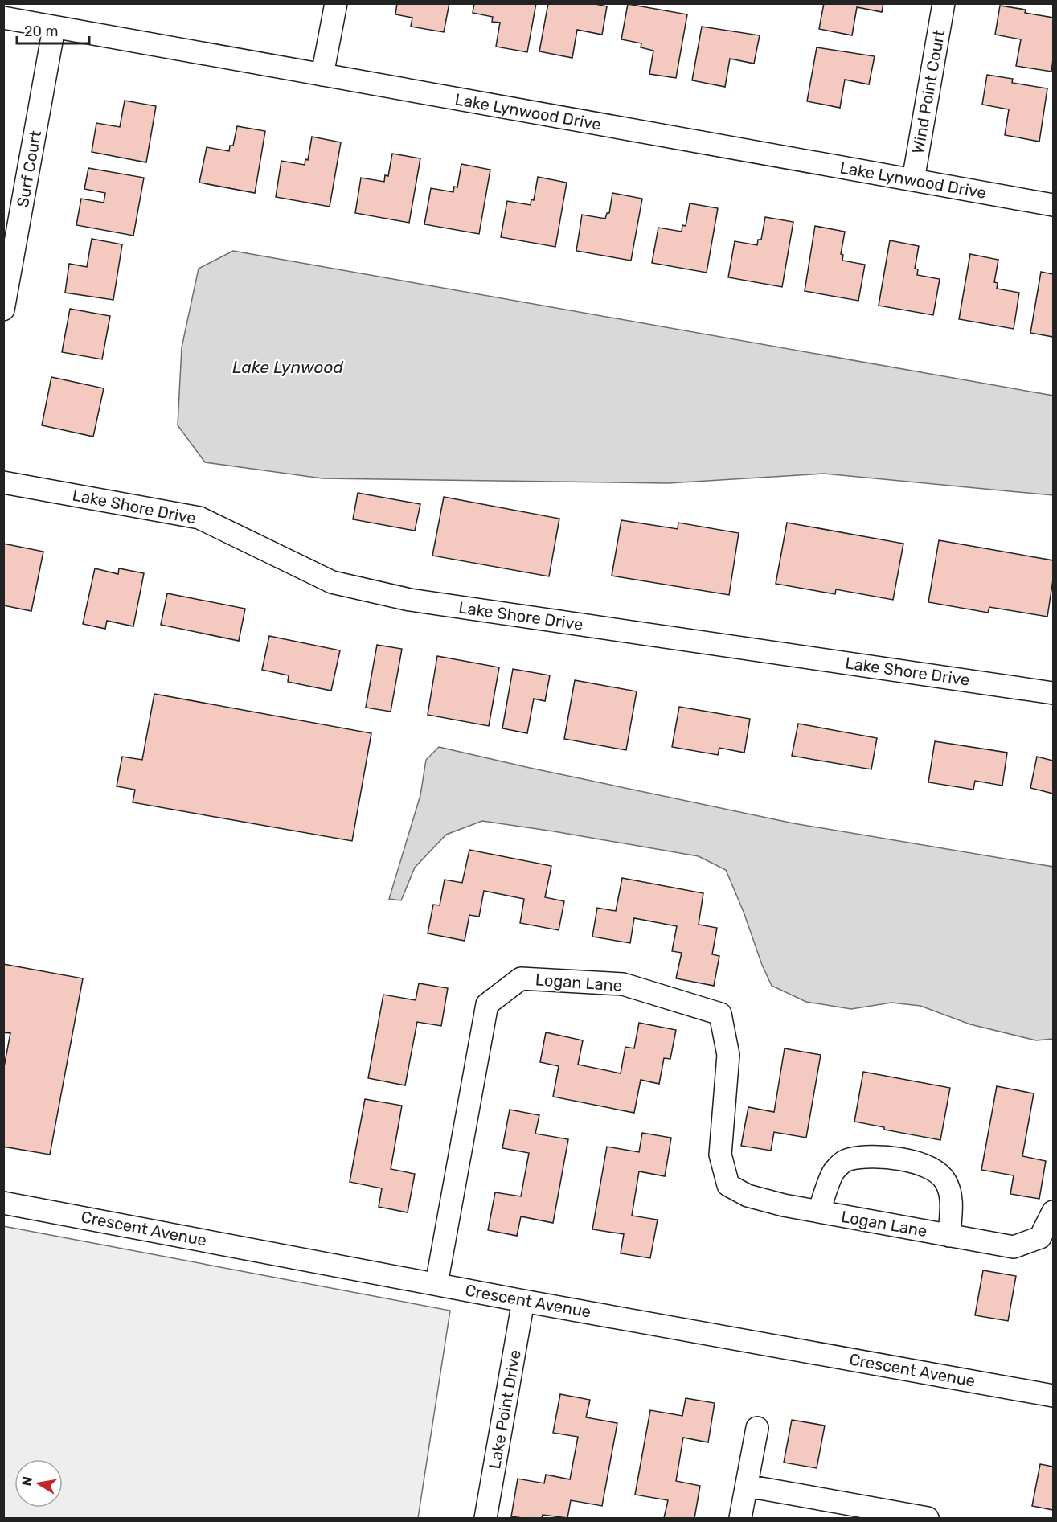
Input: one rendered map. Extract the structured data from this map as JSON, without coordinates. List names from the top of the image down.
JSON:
{
  "streets": {
    "street": [
      "Wind Point Court",
      "Lake Lynwood Drive",
      "Surf Court",
      "Lake Shore Drive",
      "Logan Lane",
      "Crescent Avenue",
      "Lake Point Drive"
    ]
  },
  "crossings": [
    ["Wind Point Court", "Lake Lynwood Drive"],
    ["Lake Lynwood Drive", "Surf Court"],
    ["Logan Lane", "Crescent Avenue"],
    ["Crescent Avenue", "Lake Point Drive"]
  ],
  "water": ["Lake Lynwood"],
  "scale_bar": "20 m",
  "north": "left"
}
